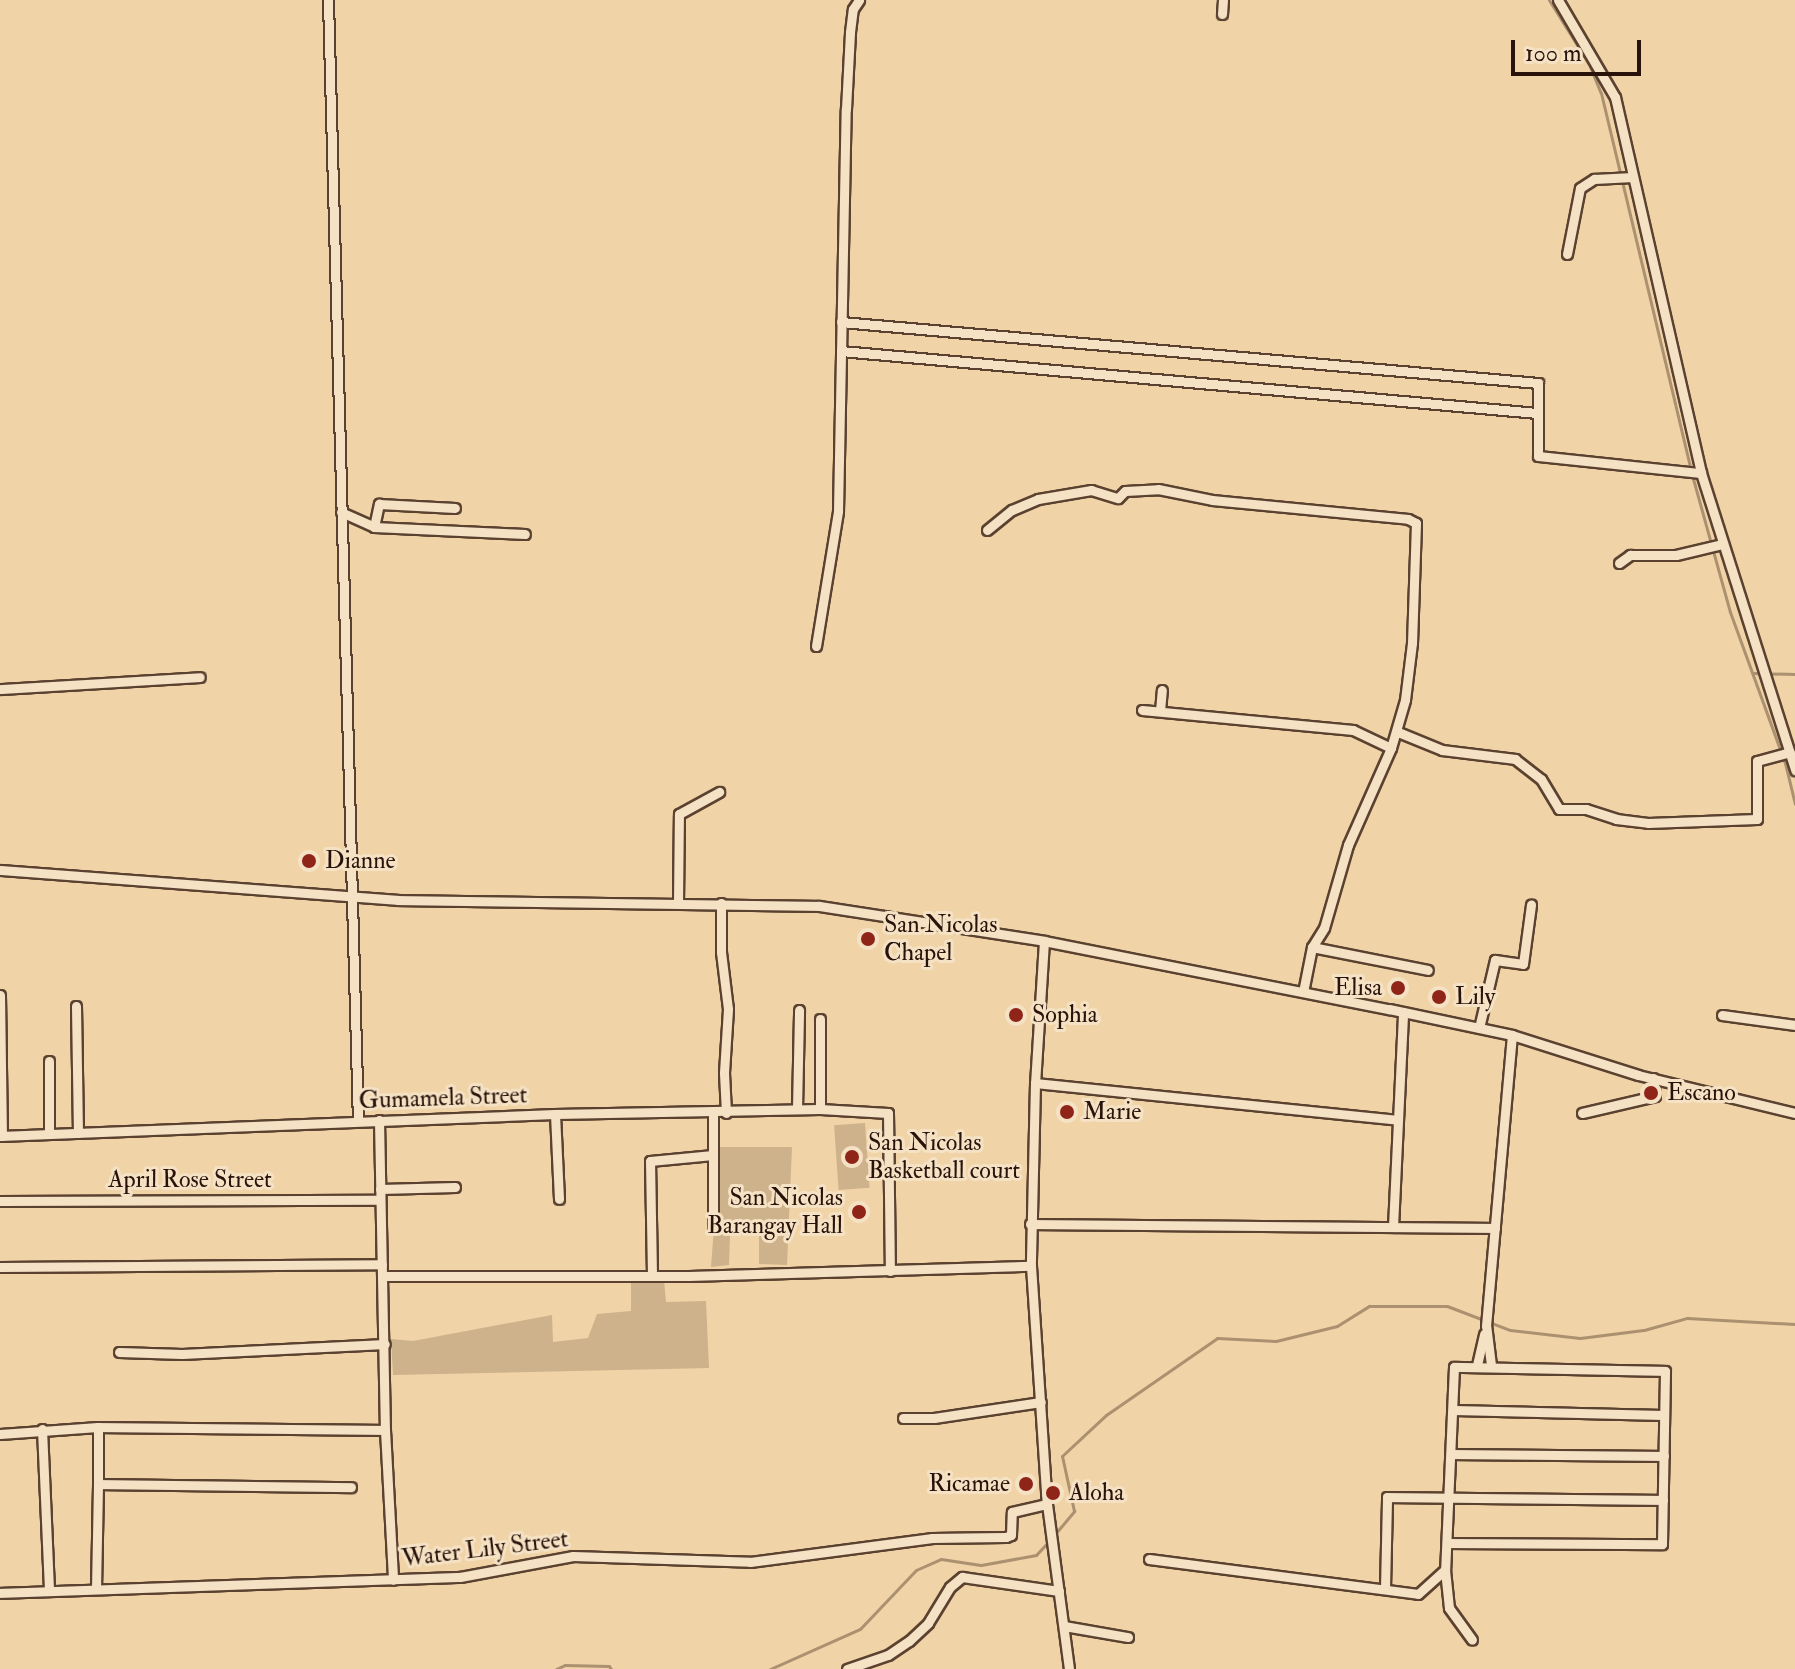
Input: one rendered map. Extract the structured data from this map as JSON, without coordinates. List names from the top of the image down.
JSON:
{
  "streets": {
    "street": ["Gumamela Street", "April Rose Street", "Water Lily Street"]
  },
  "places": [
    "Dianne",
    "San Nicolas Chapel",
    "Elisa",
    "Lily",
    "Sophia",
    "Escano",
    "Marie",
    "San Nicolas Basketball court",
    "San Nicolas Barangay Hall",
    "Ricamae",
    "Aloha"
  ],
  "scale_bar": "100 m"
}
